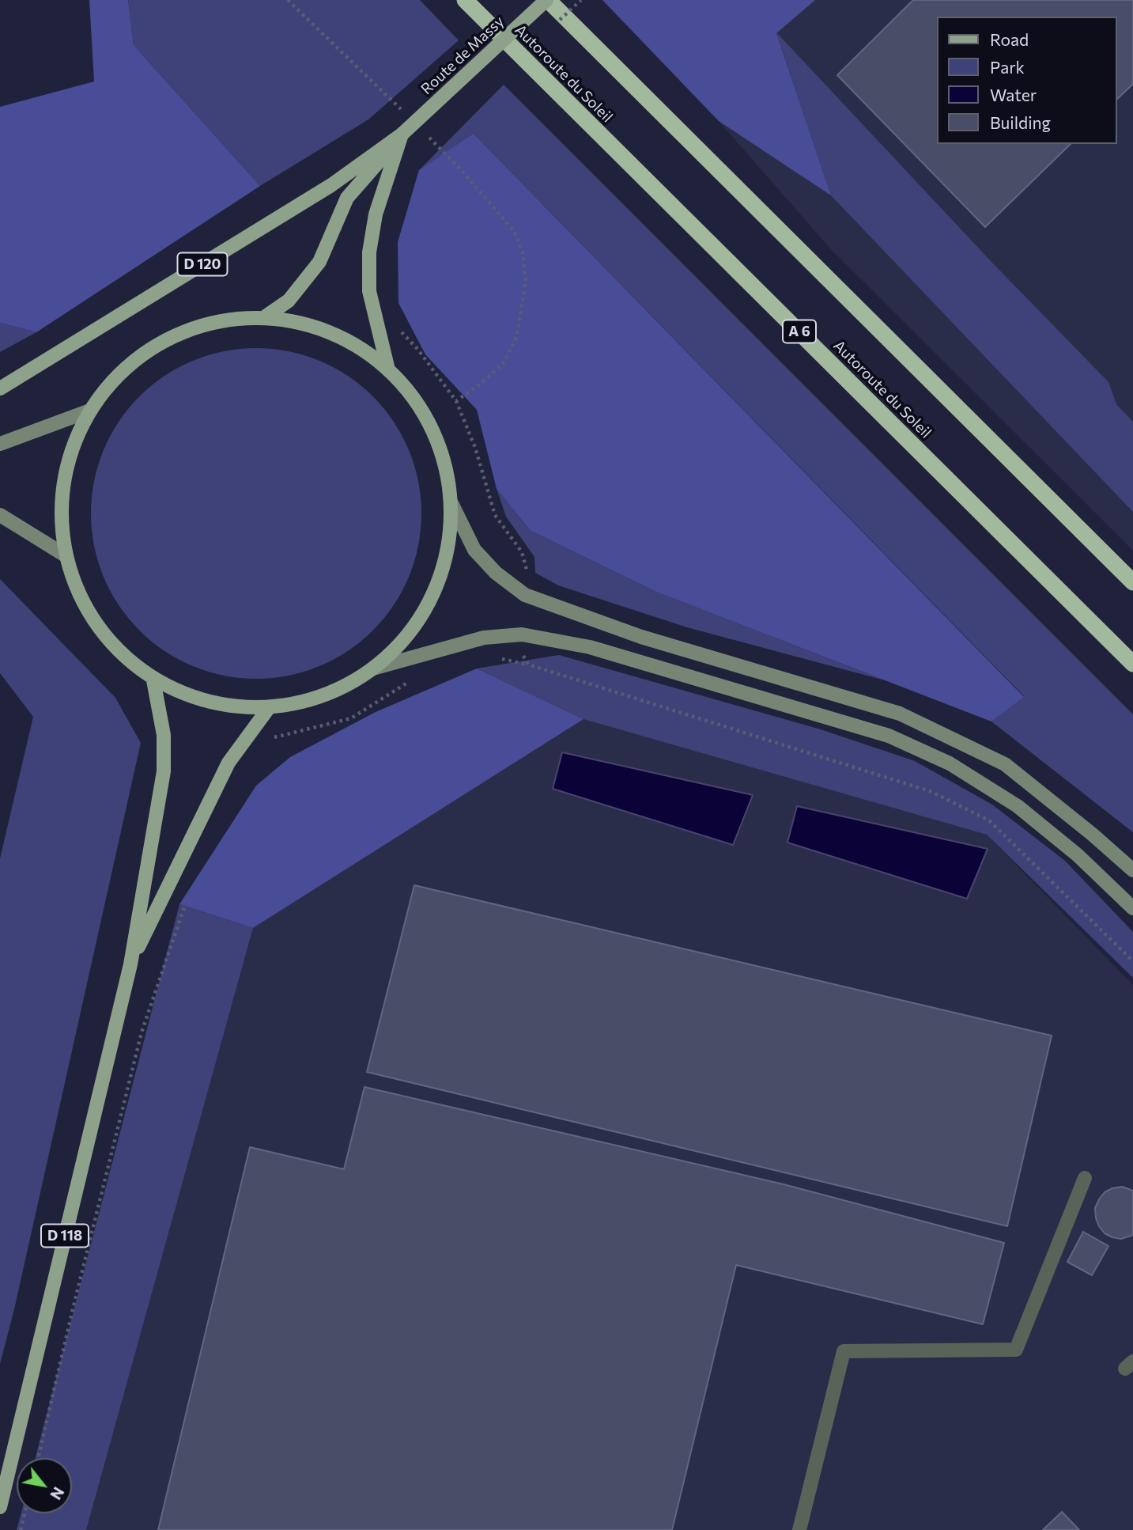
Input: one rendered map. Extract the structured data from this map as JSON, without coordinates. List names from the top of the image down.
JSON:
{
  "streets": {
    "highway": ["Autoroute du Soleil", "A 6"],
    "main road": ["Route de Massy", "D 120", "D 118"]
  },
  "crossings": [
    ["Route de Massy", "D 120"]
  ],
  "legend": [
    "Road",
    "Park",
    "Water",
    "Building"
  ],
  "north": "bottom right"
}
